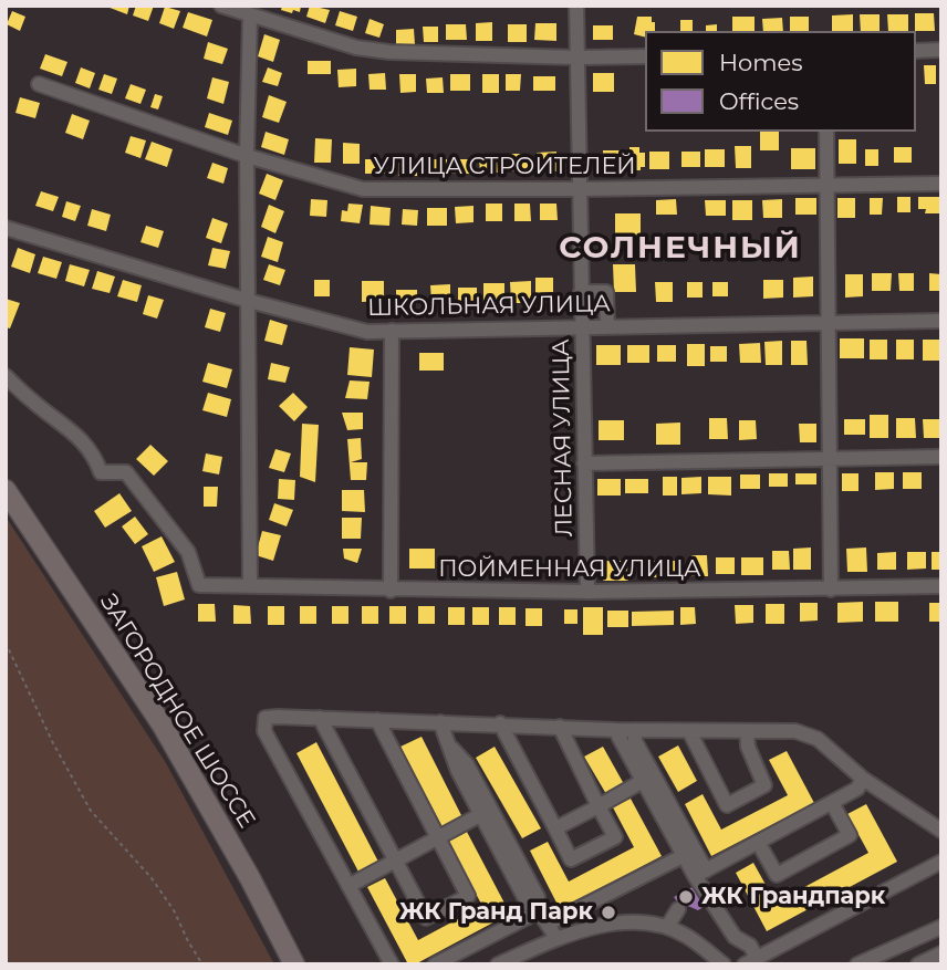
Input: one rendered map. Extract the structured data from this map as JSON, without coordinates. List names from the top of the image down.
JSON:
{
  "streets": {
    "highway": ["ЗАГОРОДНОЕ ШОССЕ"],
    "street": [
      "УЛИЦА СТРОИТЕЛЕЙ",
      "ШКОЛЬНАЯ УЛИЦА",
      "ЛЕСНАЯ УЛИЦА",
      "ПОЙМЕННАЯ УЛИЦА"
    ]
  },
  "crossings": [
    ["УЛИЦА СТРОИТЕЛЕЙ", "ЛЕСНАЯ УЛИЦА"],
    ["ШКОЛЬНАЯ УЛИЦА", "ЛЕСНАЯ УЛИЦА"],
    ["ЛЕСНАЯ УЛИЦА", "ПОЙМЕННАЯ УЛИЦА"]
  ],
  "districts": ["СОЛНЕЧНЫЙ"],
  "places": ["ЖК Грандпарк", "ЖК Гранд Парк"],
  "legend": ["Homes", "Offices"]
}
